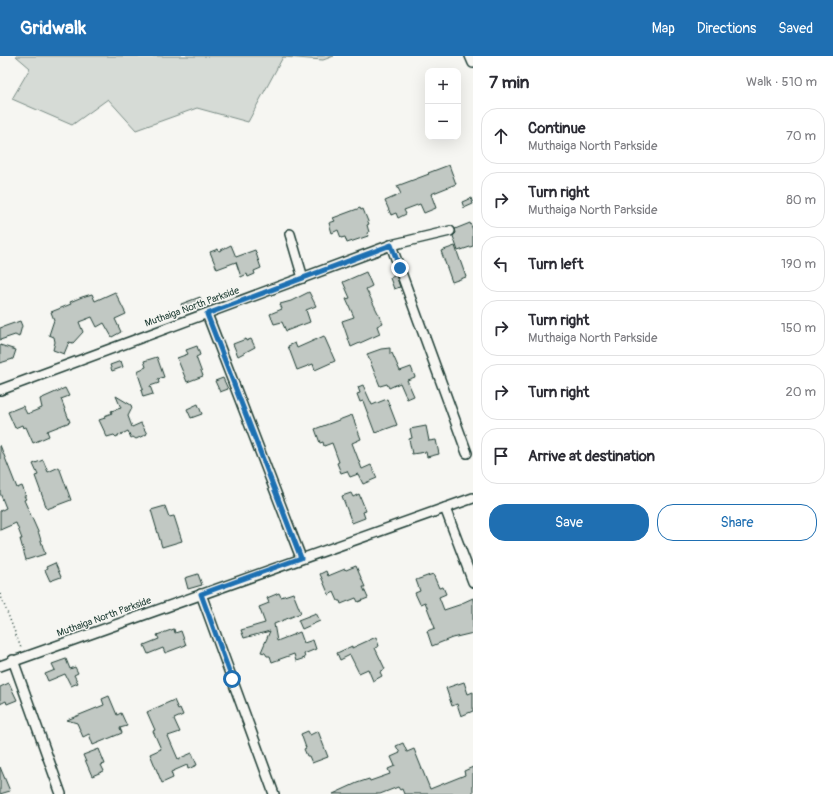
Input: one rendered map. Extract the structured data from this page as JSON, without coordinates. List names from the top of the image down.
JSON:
{
  "streets": {
    "street": ["Muthaiga North Parkside"]
  },
  "page": {
    "header": "Gridwalk",
    "nav": ["Map", "Directions", "Saved"],
    "heading": ["7 min", "Walk · 510 m"],
    "map_buttons": ["+", "−"],
    "list": [
      ["Continue", "Muthaiga North Parkside", "70 m"],
      ["Turn right", "Muthaiga North Parkside", "80 m"],
      ["Turn left", "190 m"],
      ["Turn right", "Muthaiga North Parkside", "150 m"],
      ["Turn right", "20 m"],
      "Arrive at destination"
    ],
    "buttons": ["Save", "Share"]
  }
}
